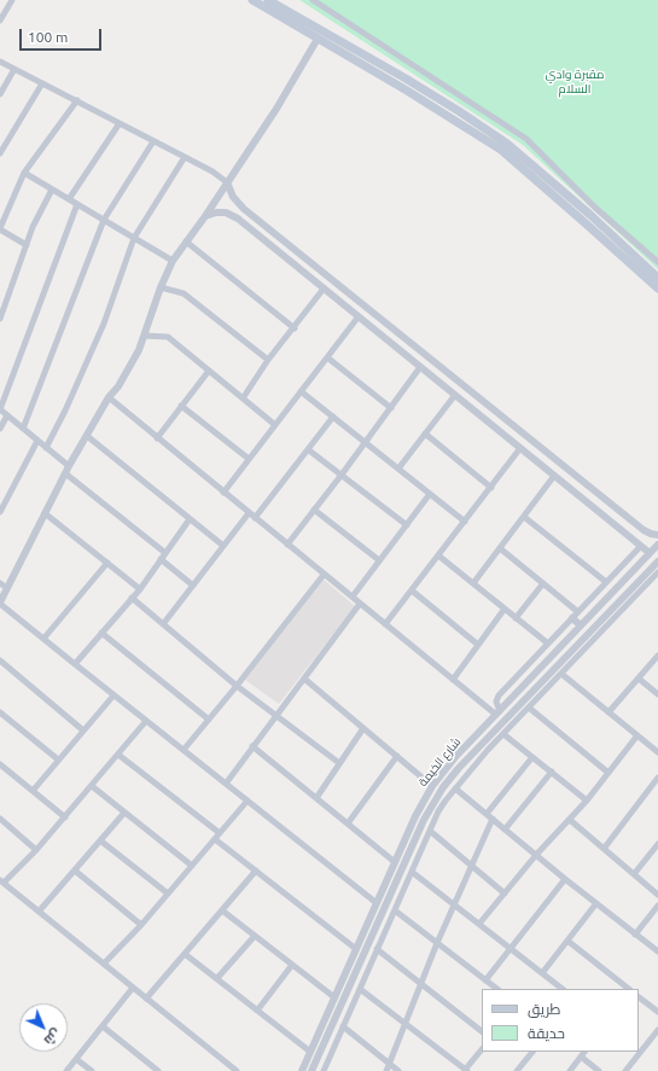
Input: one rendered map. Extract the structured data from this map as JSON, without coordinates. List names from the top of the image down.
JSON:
{
  "streets": {
    "street": ["شارع الخيمة"]
  },
  "parks": ["مقبرة وادي السلام"],
  "legend": ["طريق", "حديقة"],
  "scale_bar": "100 m",
  "north": "bottom right"
}
